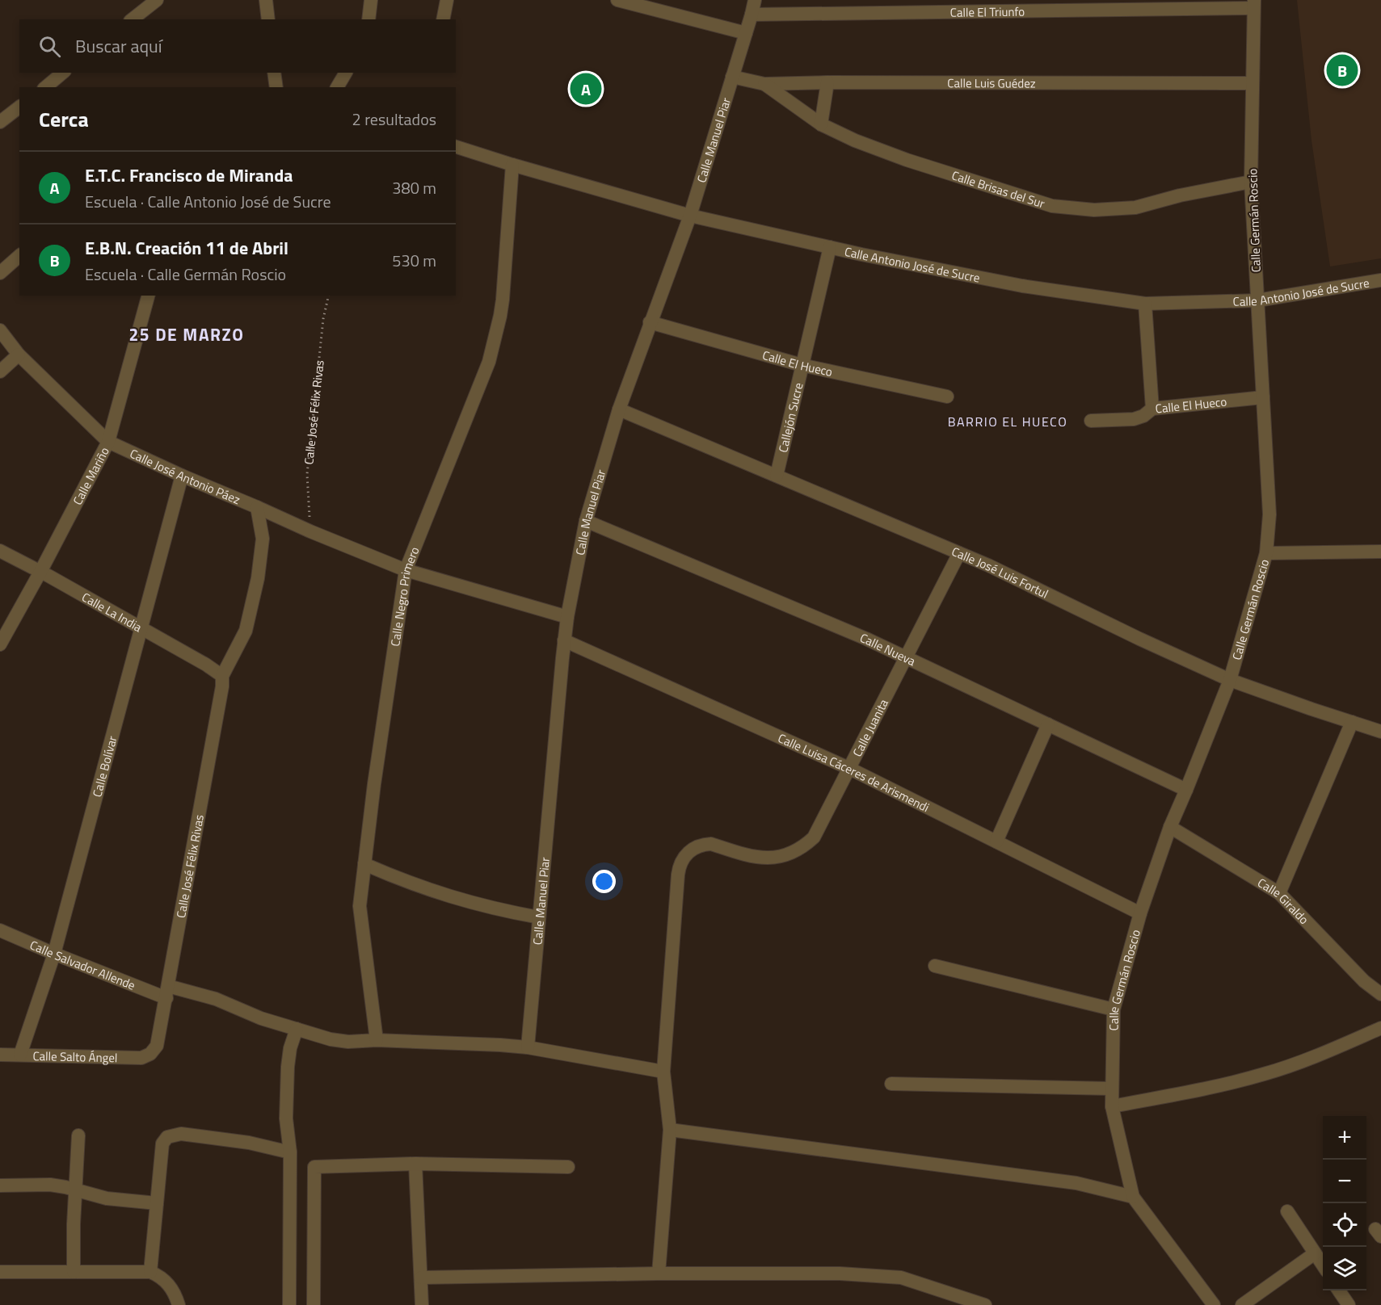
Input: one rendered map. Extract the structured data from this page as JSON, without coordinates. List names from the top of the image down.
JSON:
{
  "streets": {
    "street": [
      "Calle El Triunfo",
      "Calle Luis Guédez",
      "Calle Manuel Piar",
      "Calle Brisas del Sur",
      "Calle Germán Roscio",
      "Calle Antonio José de Sucre",
      "Calle El Hueco",
      "Calle José Félix Rivas",
      "Callejón Sucre",
      "Calle Mariño",
      "Calle José Antonio Páez",
      "Calle José Luis Fortul",
      "Calle Negro Primero",
      "Calle La India",
      "Calle Nueva",
      "Calle Juanita",
      "Calle Bolívar",
      "Calle Luisa Cáceres de Arismendi",
      "Calle Giraldo",
      "Calle Salvador Allende",
      "Calle Salto Ángel"
    ]
  },
  "crossings": [
    ["Calle El Triunfo", "Calle Manuel Piar"],
    ["Calle El Triunfo", "Calle Germán Roscio"],
    ["Calle Luis Guédez", "Calle Manuel Piar"],
    ["Calle Luis Guédez", "Calle Brisas del Sur"],
    ["Calle Luis Guédez", "Calle Germán Roscio"],
    ["Calle Manuel Piar", "Calle Antonio José de Sucre"],
    ["Calle Manuel Piar", "Calle El Hueco"],
    ["Calle Manuel Piar", "Calle José Luis Fortul"],
    ["Calle Manuel Piar", "Calle Nueva"],
    ["Calle Manuel Piar", "Calle Luisa Cáceres de Arismendi"],
    ["Calle Manuel Piar", "Calle Salvador Allende"],
    ["Calle Brisas del Sur", "Calle Germán Roscio"],
    ["Calle Germán Roscio", "Calle Antonio José de Sucre"],
    ["Calle Germán Roscio", "Calle El Hueco"],
    ["Calle Germán Roscio", "Calle José Luis Fortul"],
    ["Calle Germán Roscio", "Calle Nueva"],
    ["Calle Germán Roscio", "Calle Luisa Cáceres de Arismendi"],
    ["Calle Germán Roscio", "Calle Giraldo"],
    ["Calle Antonio José de Sucre", "Callejón Sucre"],
    ["Calle Antonio José de Sucre", "Calle Negro Primero"],
    ["Calle El Hueco", "Callejón Sucre"],
    ["Calle José Félix Rivas", "Calle José Antonio Páez"],
    ["Calle José Félix Rivas", "Calle La India"],
    ["Calle José Félix Rivas", "Calle Salvador Allende"],
    ["Calle José Félix Rivas", "Calle Salto Ángel"],
    ["Callejón Sucre", "Calle José Luis Fortul"],
    ["Calle Mariño", "Calle José Antonio Páez"],
    ["Calle Mariño", "Calle La India"],
    ["Calle José Antonio Páez", "Calle Negro Primero"],
    ["Calle José Antonio Páez", "Calle Bolívar"],
    ["Calle José Luis Fortul", "Calle Juanita"],
    ["Calle Negro Primero", "Calle Salvador Allende"],
    ["Calle La India", "Calle Bolívar"],
    ["Calle Nueva", "Calle Juanita"],
    ["Calle Juanita", "Calle Luisa Cáceres de Arismendi"],
    ["Calle Juanita", "Calle Salvador Allende"],
    ["Calle Bolívar", "Calle Salvador Allende"],
    ["Calle Bolívar", "Calle Salto Ángel"]
  ],
  "districts": ["25 DE MARZO", "BARRIO EL HUECO"],
  "page": {
    "search": "Buscar aquí",
    "pins": ["B", "A"],
    "heading": ["Cerca", "2 resultados"],
    "list": [
      {
        "mark": "A",
        "name": "E.T.C. Francisco de Miranda",
        "note": "Escuela · Calle Antonio José de Sucre",
        "value": "380 m"
      },
      {
        "mark": "B",
        "name": "E.B.N. Creación 11 de Abril",
        "note": "Escuela · Calle Germán Roscio",
        "value": "530 m"
      }
    ],
    "map_buttons": ["+", "−"]
  }
}
